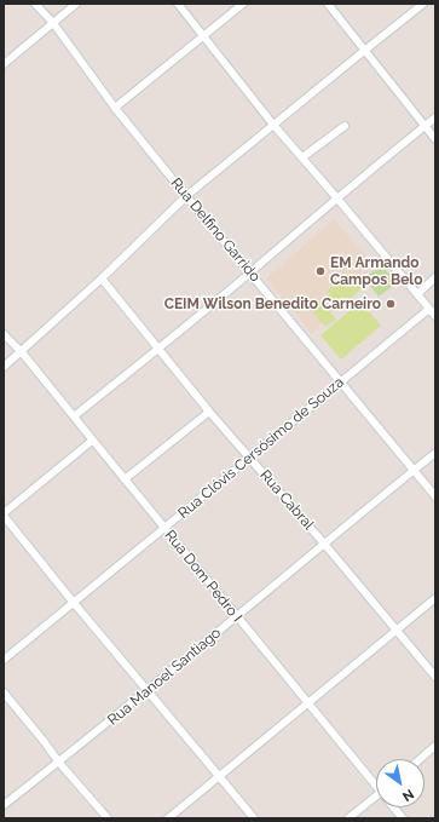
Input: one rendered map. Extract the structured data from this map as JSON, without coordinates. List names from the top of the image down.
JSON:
{
  "streets": {
    "street": [
      "Rua Delfino Garrido",
      "Rua Clóvis Cersósimo de Souza",
      "Rua Cabral",
      "Rua Dom Pedro I",
      "Rua Manoel Santiago"
    ]
  },
  "crossings": [
    ["Rua Delfino Garrido", "Rua Clóvis Cersósimo de Souza"],
    ["Rua Delfino Garrido", "Rua Manoel Santiago"],
    ["Rua Clóvis Cersósimo de Souza", "Rua Cabral"],
    ["Rua Clóvis Cersósimo de Souza", "Rua Dom Pedro I"],
    ["Rua Cabral", "Rua Manoel Santiago"],
    ["Rua Dom Pedro I", "Rua Manoel Santiago"]
  ],
  "places": ["EM Armando Campos Belo", "CEIM Wilson Benedito Carneiro"],
  "north": "bottom right"
}
